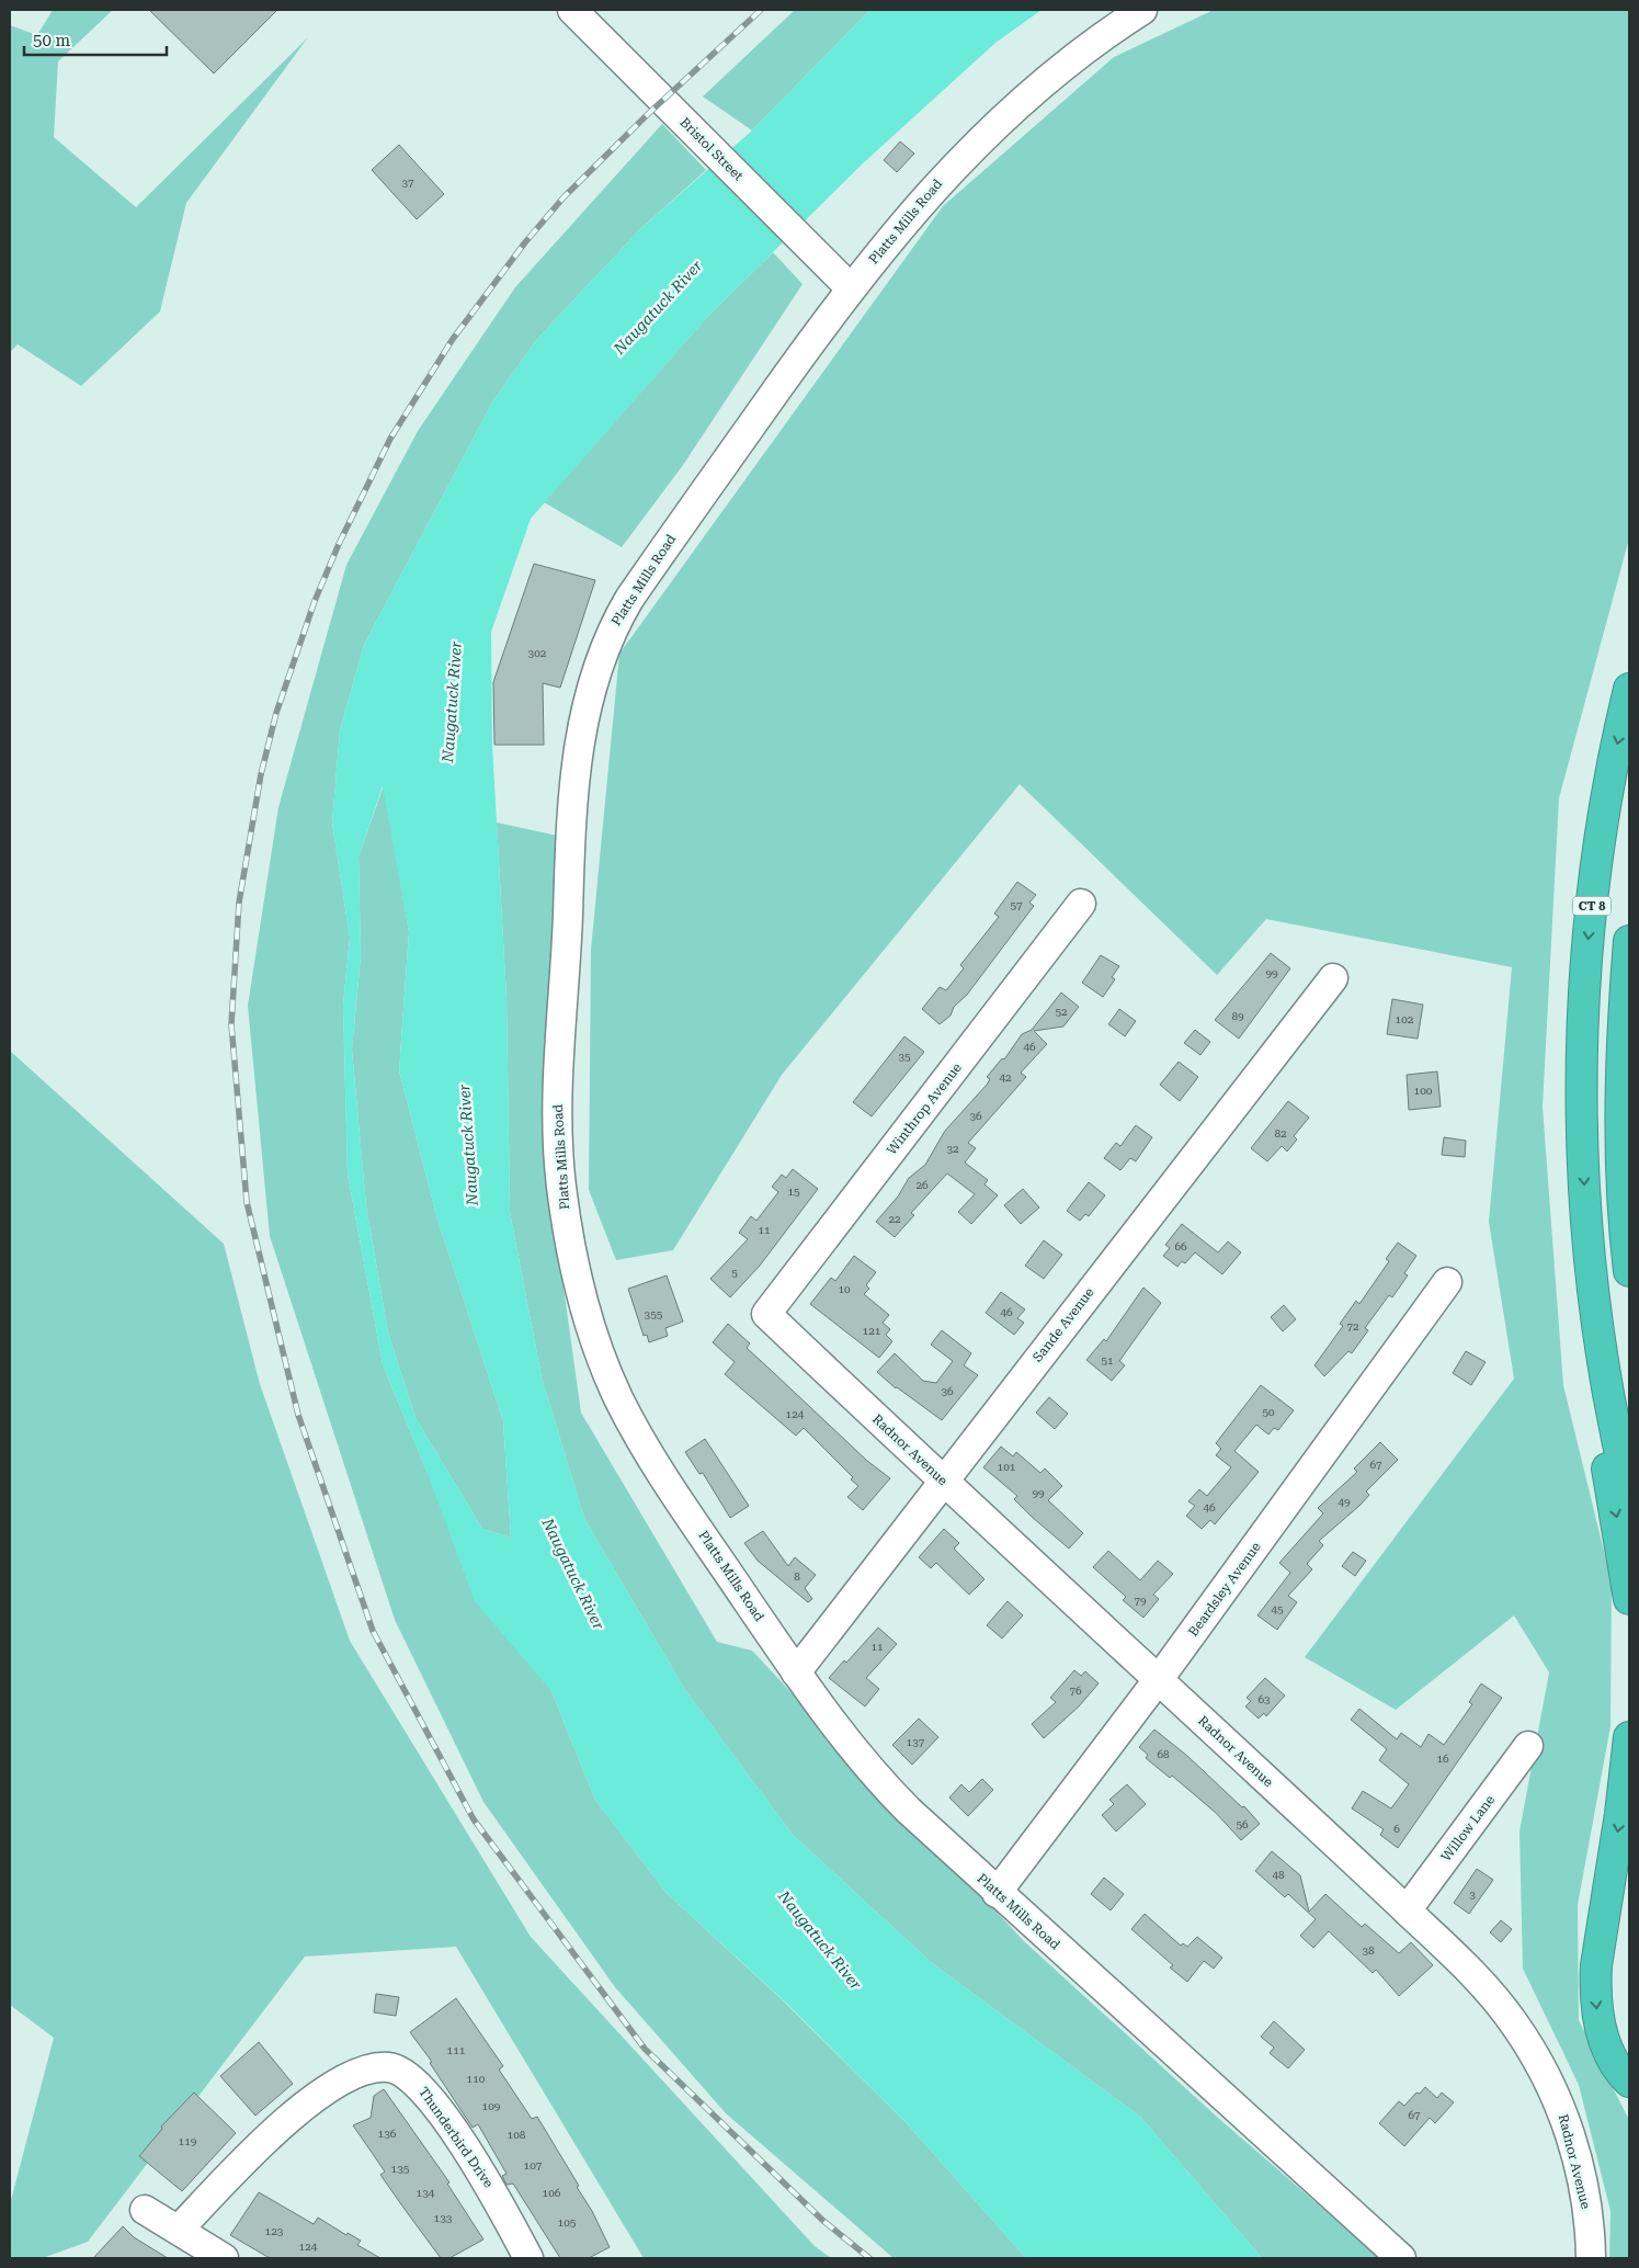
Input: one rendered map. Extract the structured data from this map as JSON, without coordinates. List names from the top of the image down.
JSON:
{
  "streets": {
    "highway": ["CT 8"],
    "street": [
      "Bristol Street",
      "Platts Mills Road",
      "Winthrop Avenue",
      "Sande Avenue",
      "Radnor Avenue",
      "Beardsley Avenue",
      "Willow Lane",
      "Thunderbird Drive"
    ]
  },
  "crossings": [
    ["Bristol Street", "Platts Mills Road"],
    ["Platts Mills Road", "Sande Avenue"],
    ["Platts Mills Road", "Beardsley Avenue"],
    ["Winthrop Avenue", "Radnor Avenue"],
    ["Sande Avenue", "Radnor Avenue"],
    ["Radnor Avenue", "Beardsley Avenue"],
    ["Radnor Avenue", "Willow Lane"]
  ],
  "water": ["Naugatuck River"],
  "house_numbers": [
    "37",
    "302",
    "57",
    "99",
    "52",
    "89",
    "102",
    "46",
    "35",
    "42",
    "100",
    "36",
    "82",
    "32",
    "26",
    "15",
    "22",
    "11",
    "66",
    "5",
    "10",
    "46",
    "355",
    "72",
    "121",
    "51",
    "36",
    "50",
    "124",
    "67",
    "101",
    "99",
    "49",
    "46",
    "8",
    "79",
    "45",
    "11",
    "76",
    "63",
    "137",
    "68",
    "16",
    "56",
    "6",
    "48",
    "3",
    "38",
    "111",
    "110",
    "109",
    "67",
    "136",
    "108",
    "119",
    "107",
    "135",
    "134",
    "106",
    "133",
    "105",
    "123",
    "124"
  ],
  "scale_bar": "50 m"
}
